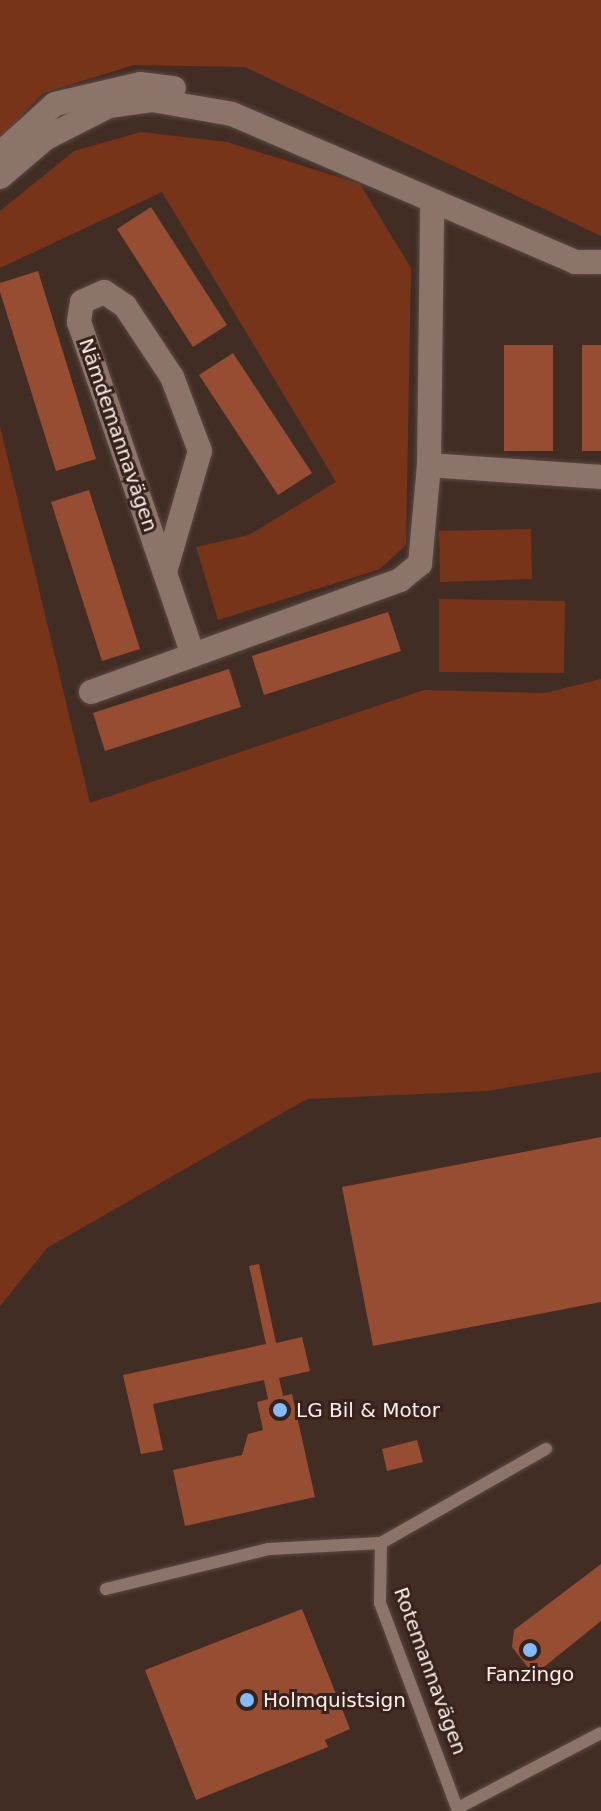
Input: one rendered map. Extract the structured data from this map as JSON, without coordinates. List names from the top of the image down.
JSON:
{
  "streets": {
    "street": ["Nämdemannavägen"],
    "lane": ["Rotemannavägen"]
  },
  "places": ["LG Bil & Motor", "Fanzingo", "Holmquistsign"]
}
